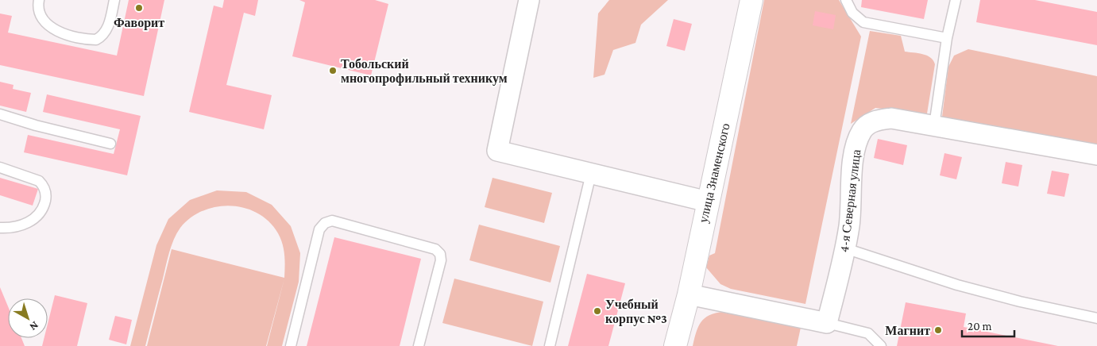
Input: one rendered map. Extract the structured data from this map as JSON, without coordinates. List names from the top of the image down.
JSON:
{
  "streets": {
    "main road": ["улица Знаменского"],
    "street": ["4-я Северная улица"]
  },
  "places": [
    "Фаворит",
    "Тобольский многопрофильный техникум",
    "Учебный корпус №3",
    "Магнит"
  ],
  "scale_bar": "20 m",
  "north": "bottom right"
}
